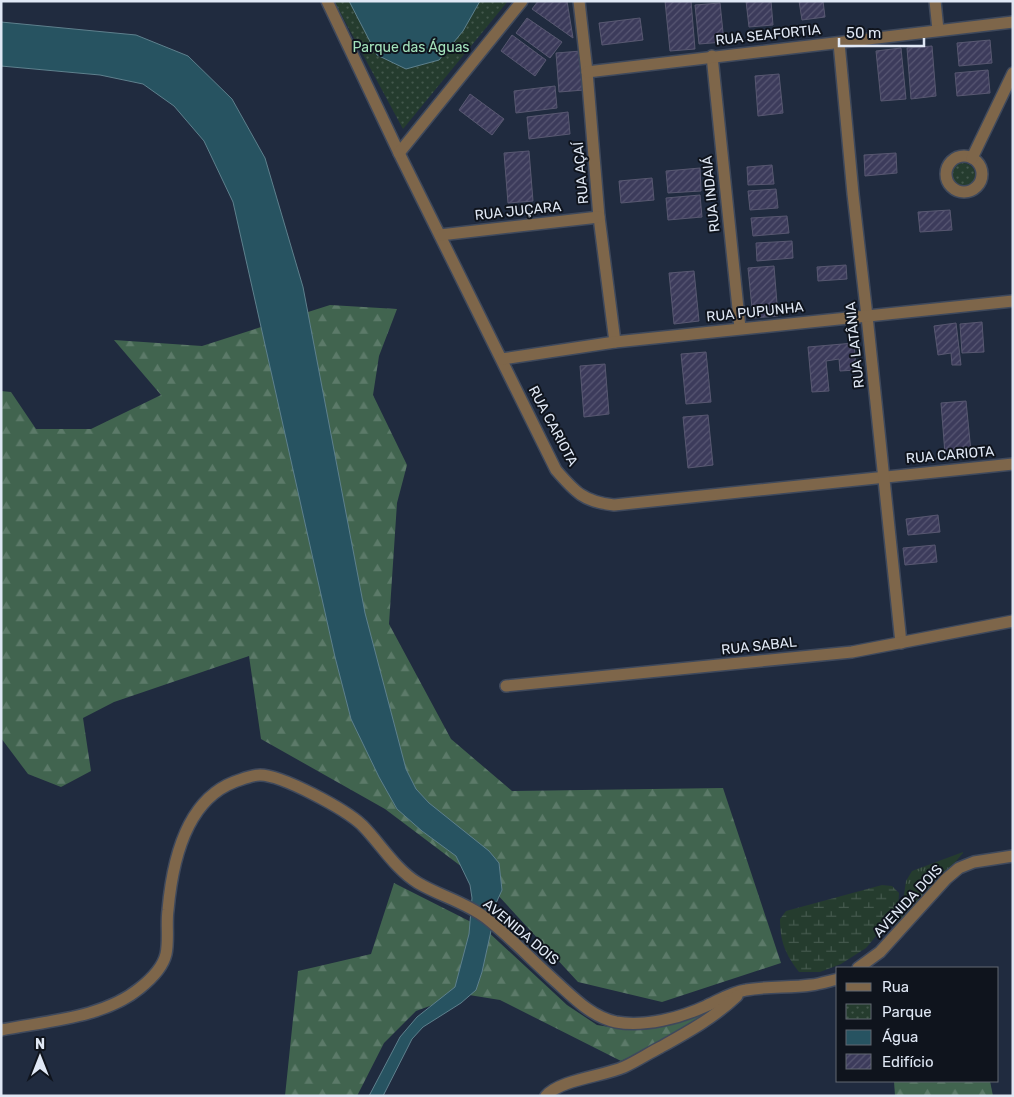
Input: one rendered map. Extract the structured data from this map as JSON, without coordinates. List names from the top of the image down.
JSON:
{
  "streets": {
    "street": [
      "RUA SEAFORTIA",
      "RUA AÇAÍ",
      "RUA INDAIÁ",
      "RUA JUÇARA",
      "RUA PUPUNHA",
      "RUA LATÂNIA",
      "RUA CARIOTA",
      "RUA SABAL",
      "AVENIDA DOIS"
    ]
  },
  "crossings": [
    ["RUA SEAFORTIA", "RUA AÇAÍ"],
    ["RUA SEAFORTIA", "RUA INDAIÁ"],
    ["RUA SEAFORTIA", "RUA LATÂNIA"],
    ["RUA AÇAÍ", "RUA JUÇARA"],
    ["RUA AÇAÍ", "RUA PUPUNHA"],
    ["RUA INDAIÁ", "RUA PUPUNHA"],
    ["RUA JUÇARA", "RUA CARIOTA"],
    ["RUA PUPUNHA", "RUA LATÂNIA"],
    ["RUA PUPUNHA", "RUA CARIOTA"],
    ["RUA LATÂNIA", "RUA CARIOTA"],
    ["RUA LATÂNIA", "RUA SABAL"]
  ],
  "parks": ["Parque das Águas"],
  "legend": [
    "Rua",
    "Parque",
    "Água",
    "Edifício"
  ],
  "scale_bar": "50 m",
  "north": "top"
}
